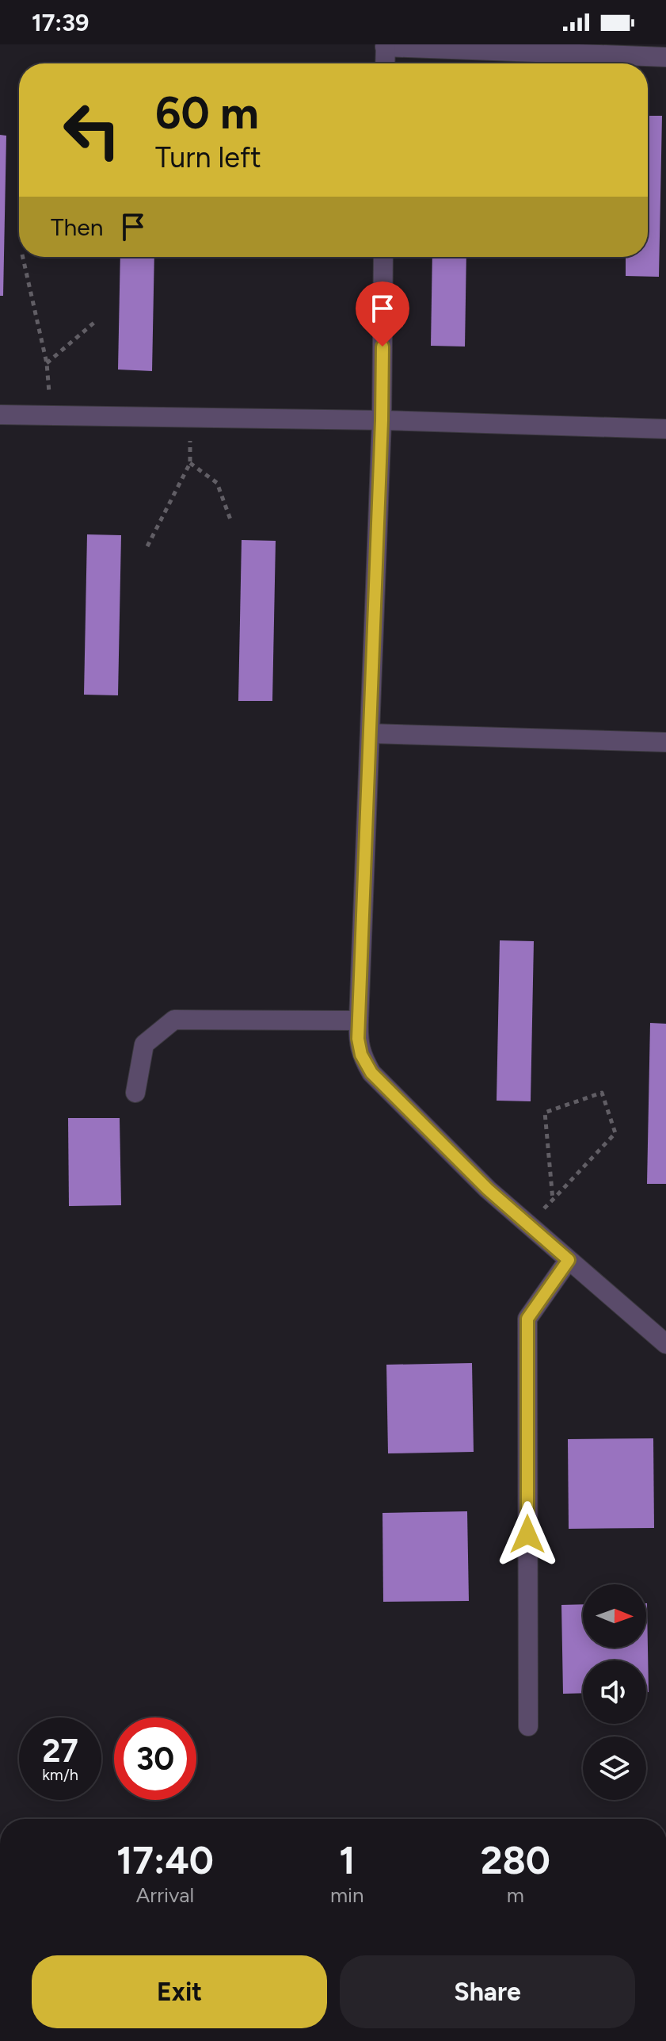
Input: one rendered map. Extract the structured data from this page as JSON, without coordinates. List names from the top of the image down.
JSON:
{
  "north": "right",
  "page": {
    "status": "17:39",
    "turn": ["60 m", "Turn left"],
    "then": "Then",
    "speed": "27 km/h",
    "limit": "30",
    "eta": [
      "17:40",
      "Arrival",
      "1",
      "min",
      "280",
      "m"
    ],
    "buttons": ["Exit", "Share"]
  }
}
